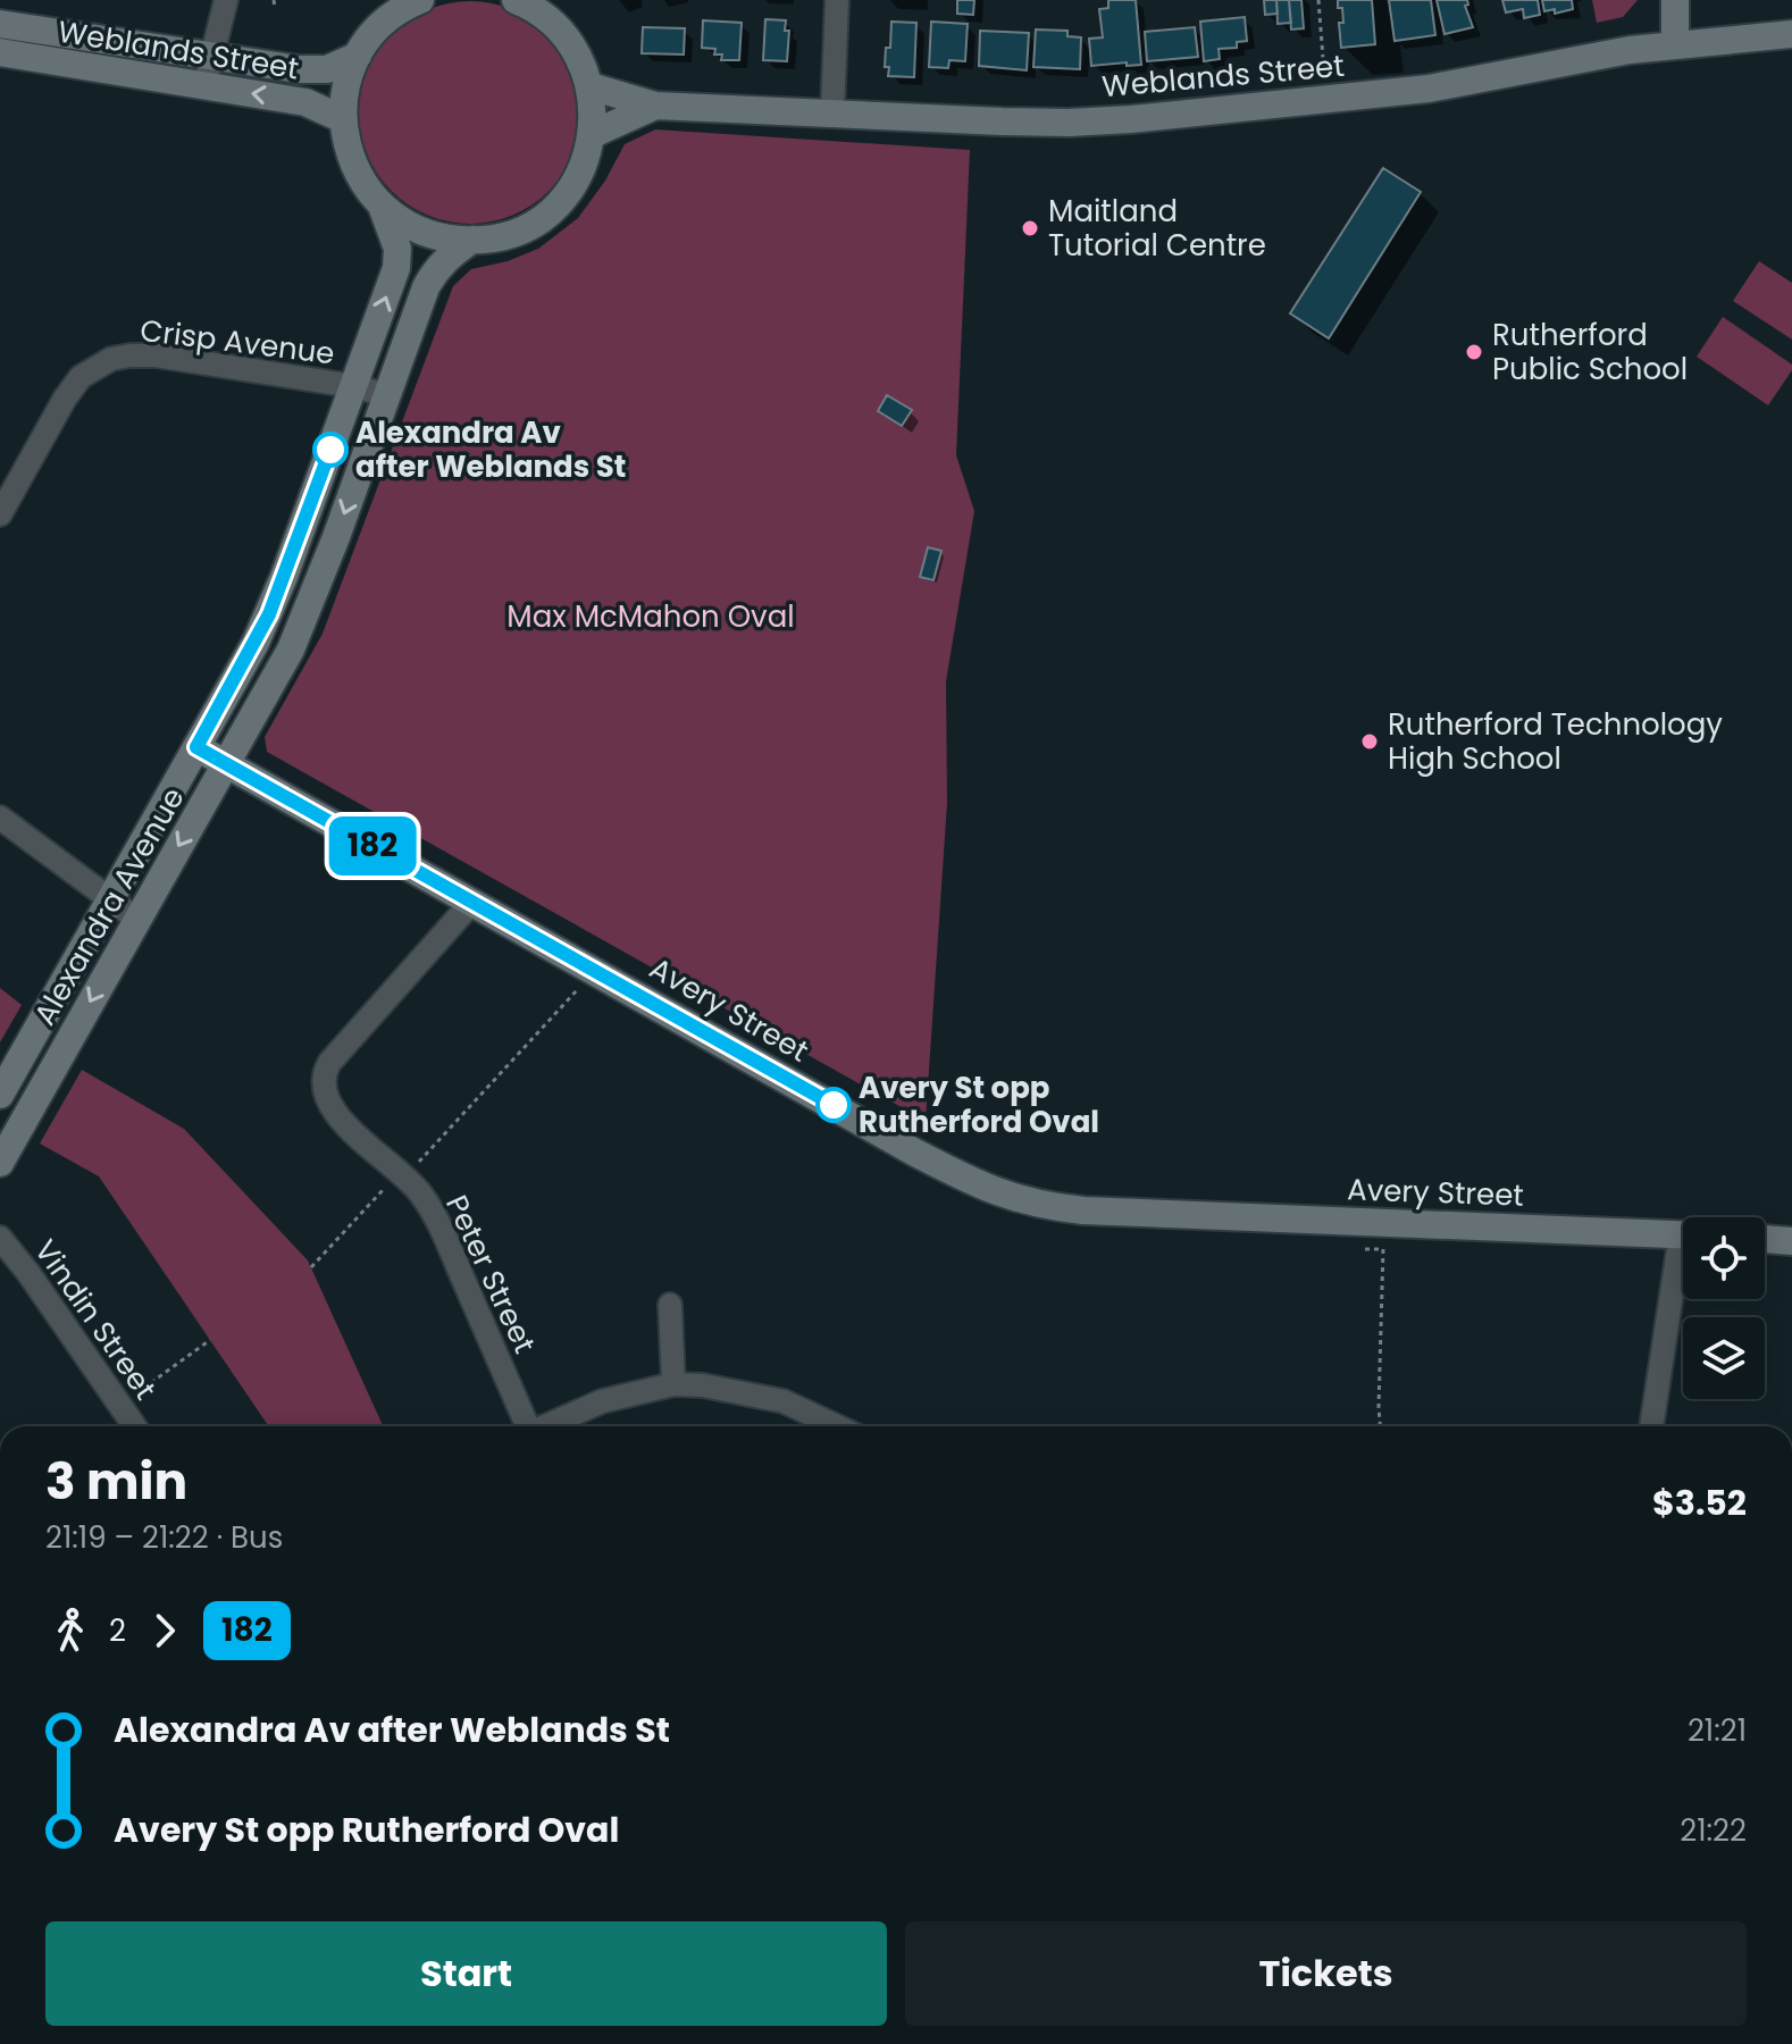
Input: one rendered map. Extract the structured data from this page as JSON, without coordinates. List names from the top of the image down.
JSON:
{
  "streets": {
    "street": [
      "Weblands Street",
      "Crisp Avenue",
      "Alexandra Avenue",
      "Avery Street",
      "Peter Street",
      "Vindin Street"
    ]
  },
  "crossings": [
    ["Crisp Avenue", "Alexandra Avenue"],
    ["Alexandra Avenue", "Avery Street"],
    ["Avery Street", "Peter Street"]
  ],
  "parks": ["Max McMahon Oval"],
  "places": [
    "Maitland Tutorial Centre",
    "Rutherford Public School",
    "Alexandra Av after Weblands St",
    "Rutherford Technology High School",
    "Avery St opp Rutherford Oval"
  ],
  "lines": ["bus line 182"],
  "page": {
    "on_map": "182",
    "heading": ["3 min", "21:19 – 21:22 · Bus", "$3.52"],
    "legs": ["2", "182"],
    "list": [
      {
        "name": "Alexandra Av after Weblands St",
        "value": "21:21"
      },
      {
        "name": "Avery St opp Rutherford Oval",
        "value": "21:22"
      }
    ],
    "buttons": ["Start", "Tickets"]
  }
}
